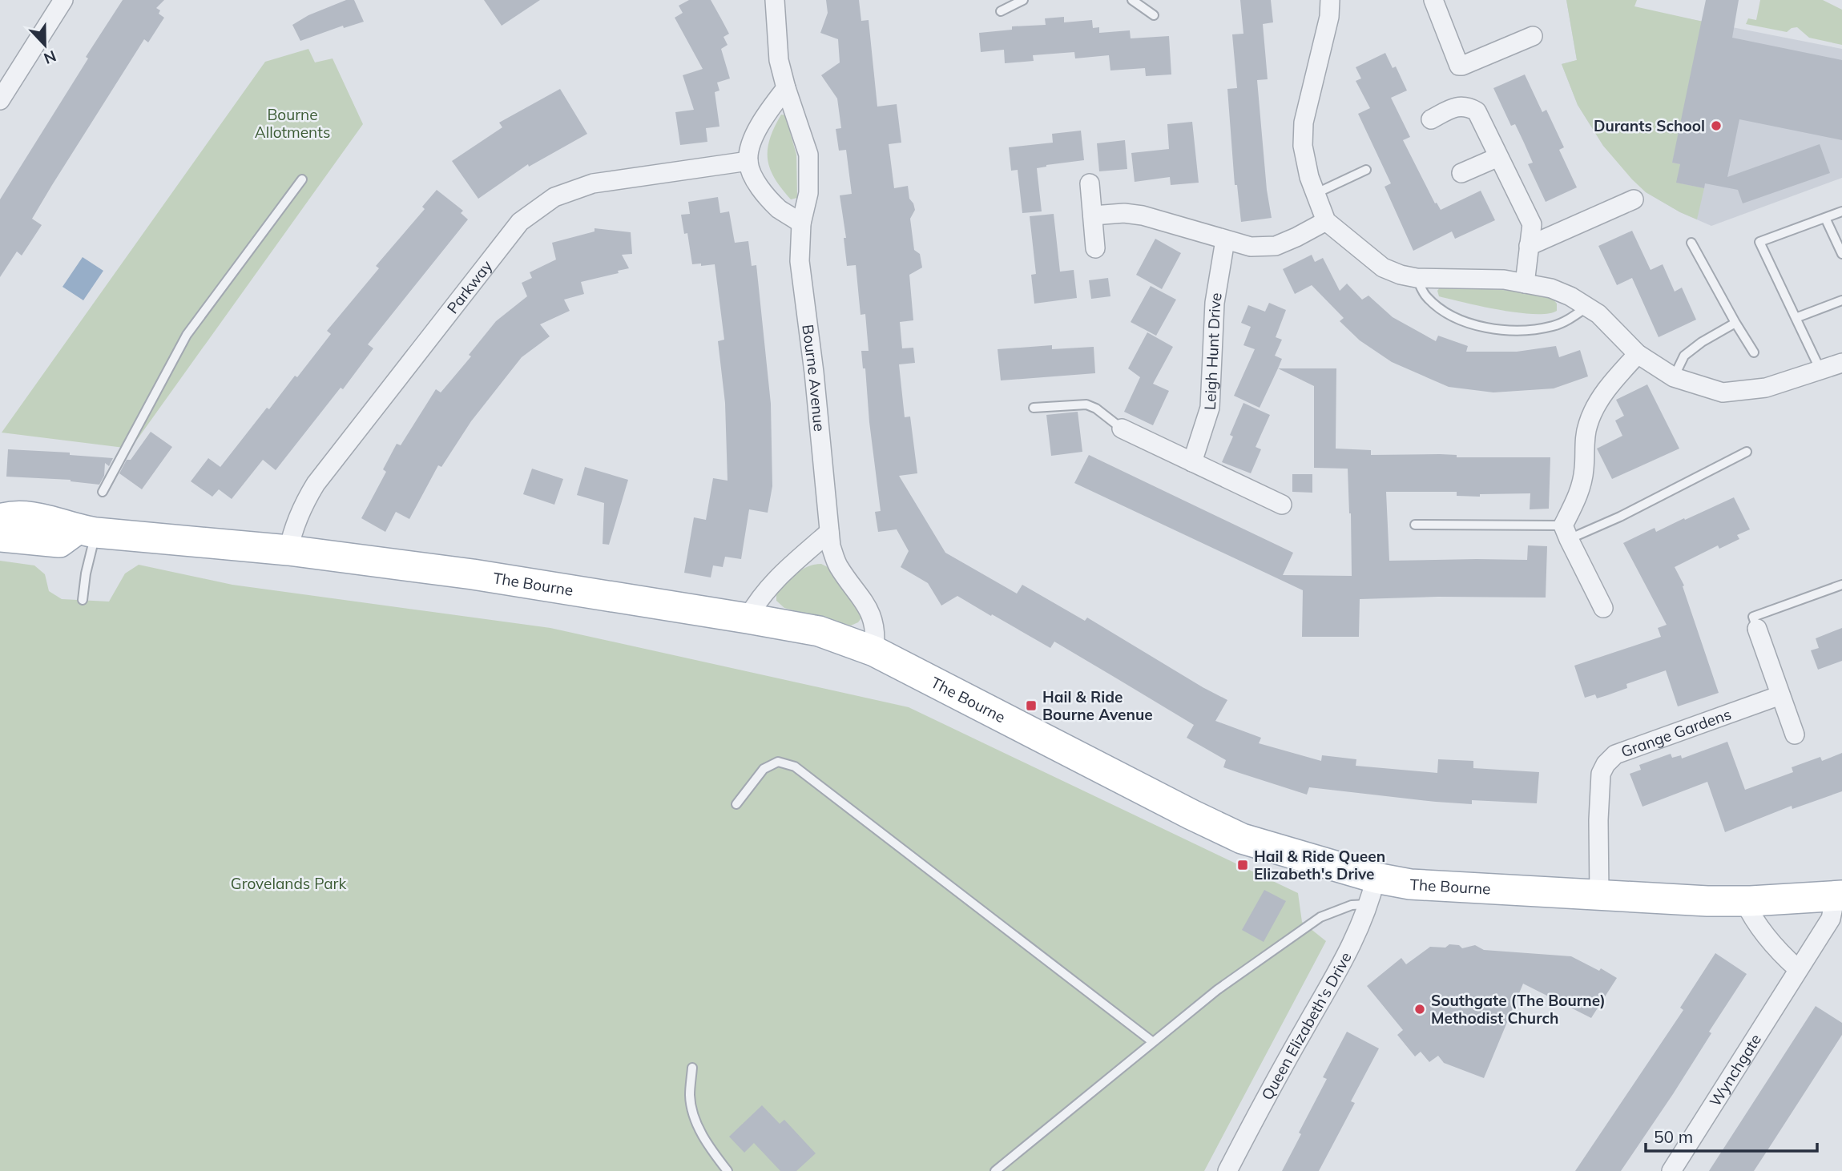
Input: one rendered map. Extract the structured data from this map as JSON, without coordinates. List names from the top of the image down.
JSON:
{
  "streets": {
    "main road": ["The Bourne"],
    "street": [
      "Parkway",
      "Leigh Hunt Drive",
      "Bourne Avenue",
      "Grange Gardens",
      "Queen Elizabeth's Drive",
      "Wynchgate"
    ]
  },
  "crossings": [
    ["Parkway", "The Bourne"],
    ["Bourne Avenue", "The Bourne"],
    ["The Bourne", "Grange Gardens"],
    ["The Bourne", "Queen Elizabeth's Drive"],
    ["The Bourne", "Wynchgate"]
  ],
  "parks": ["Bourne Allotments", "Grovelands Park"],
  "places": {
    "other": ["Durants School", "Southgate (The Bourne) Methodist Church"],
    "transit": ["Hail & Ride Bourne Avenue", "Hail & Ride Queen Elizabeth's Drive"]
  },
  "scale_bar": "50 m",
  "north": "bottom"
}
